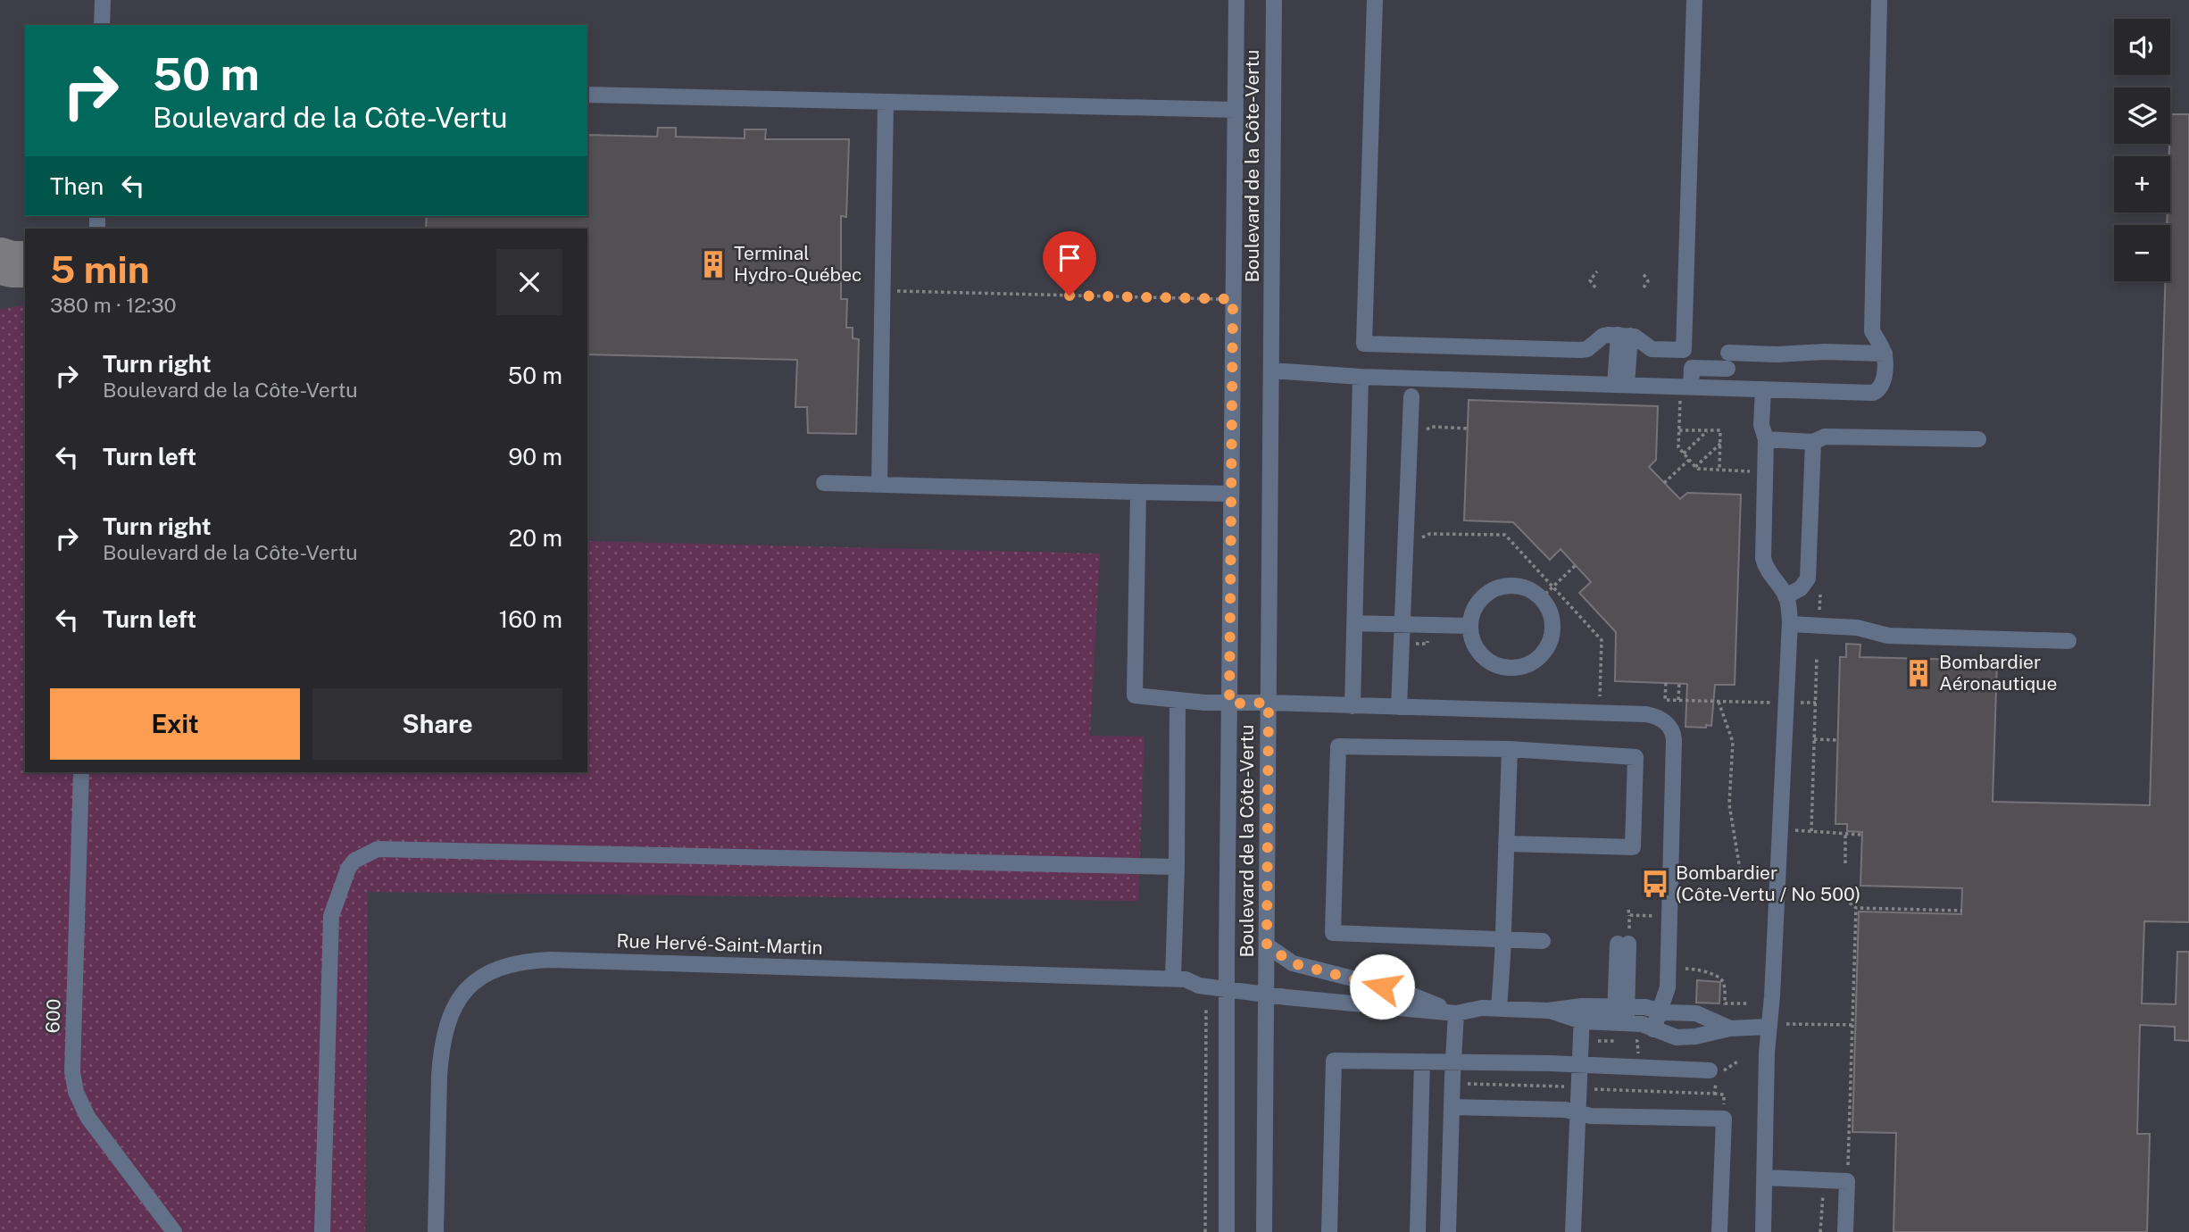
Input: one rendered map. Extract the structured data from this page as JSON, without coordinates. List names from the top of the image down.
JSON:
{
  "streets": {
    "street": ["Boulevard de la Côte-Vertu", "Rue Hervé-Saint-Martin", "600"]
  },
  "crossings": [
    ["Boulevard de la Côte-Vertu", "Rue Hervé-Saint-Martin"]
  ],
  "places": {
    "building": ["Terminal Hydro-Québec", "Bombardier Aéronautique"],
    "bus stop": ["Bombardier (Côte-Vertu / No 500)"]
  },
  "page": {
    "map_buttons": ["+", "−"],
    "turn": ["50 m", "Boulevard de la Côte-Vertu"],
    "then": "Then",
    "heading": ["5 min", "380 m · 12:30"],
    "list": [
      {
        "name": "Turn right",
        "note": "Boulevard de la Côte-Vertu",
        "value": "50 m"
      },
      {
        "name": "Turn left",
        "value": "90 m"
      },
      {
        "name": "Turn right",
        "note": "Boulevard de la Côte-Vertu",
        "value": "20 m"
      },
      {
        "name": "Turn left",
        "value": "160 m"
      }
    ],
    "buttons": ["Exit", "Share"]
  }
}
